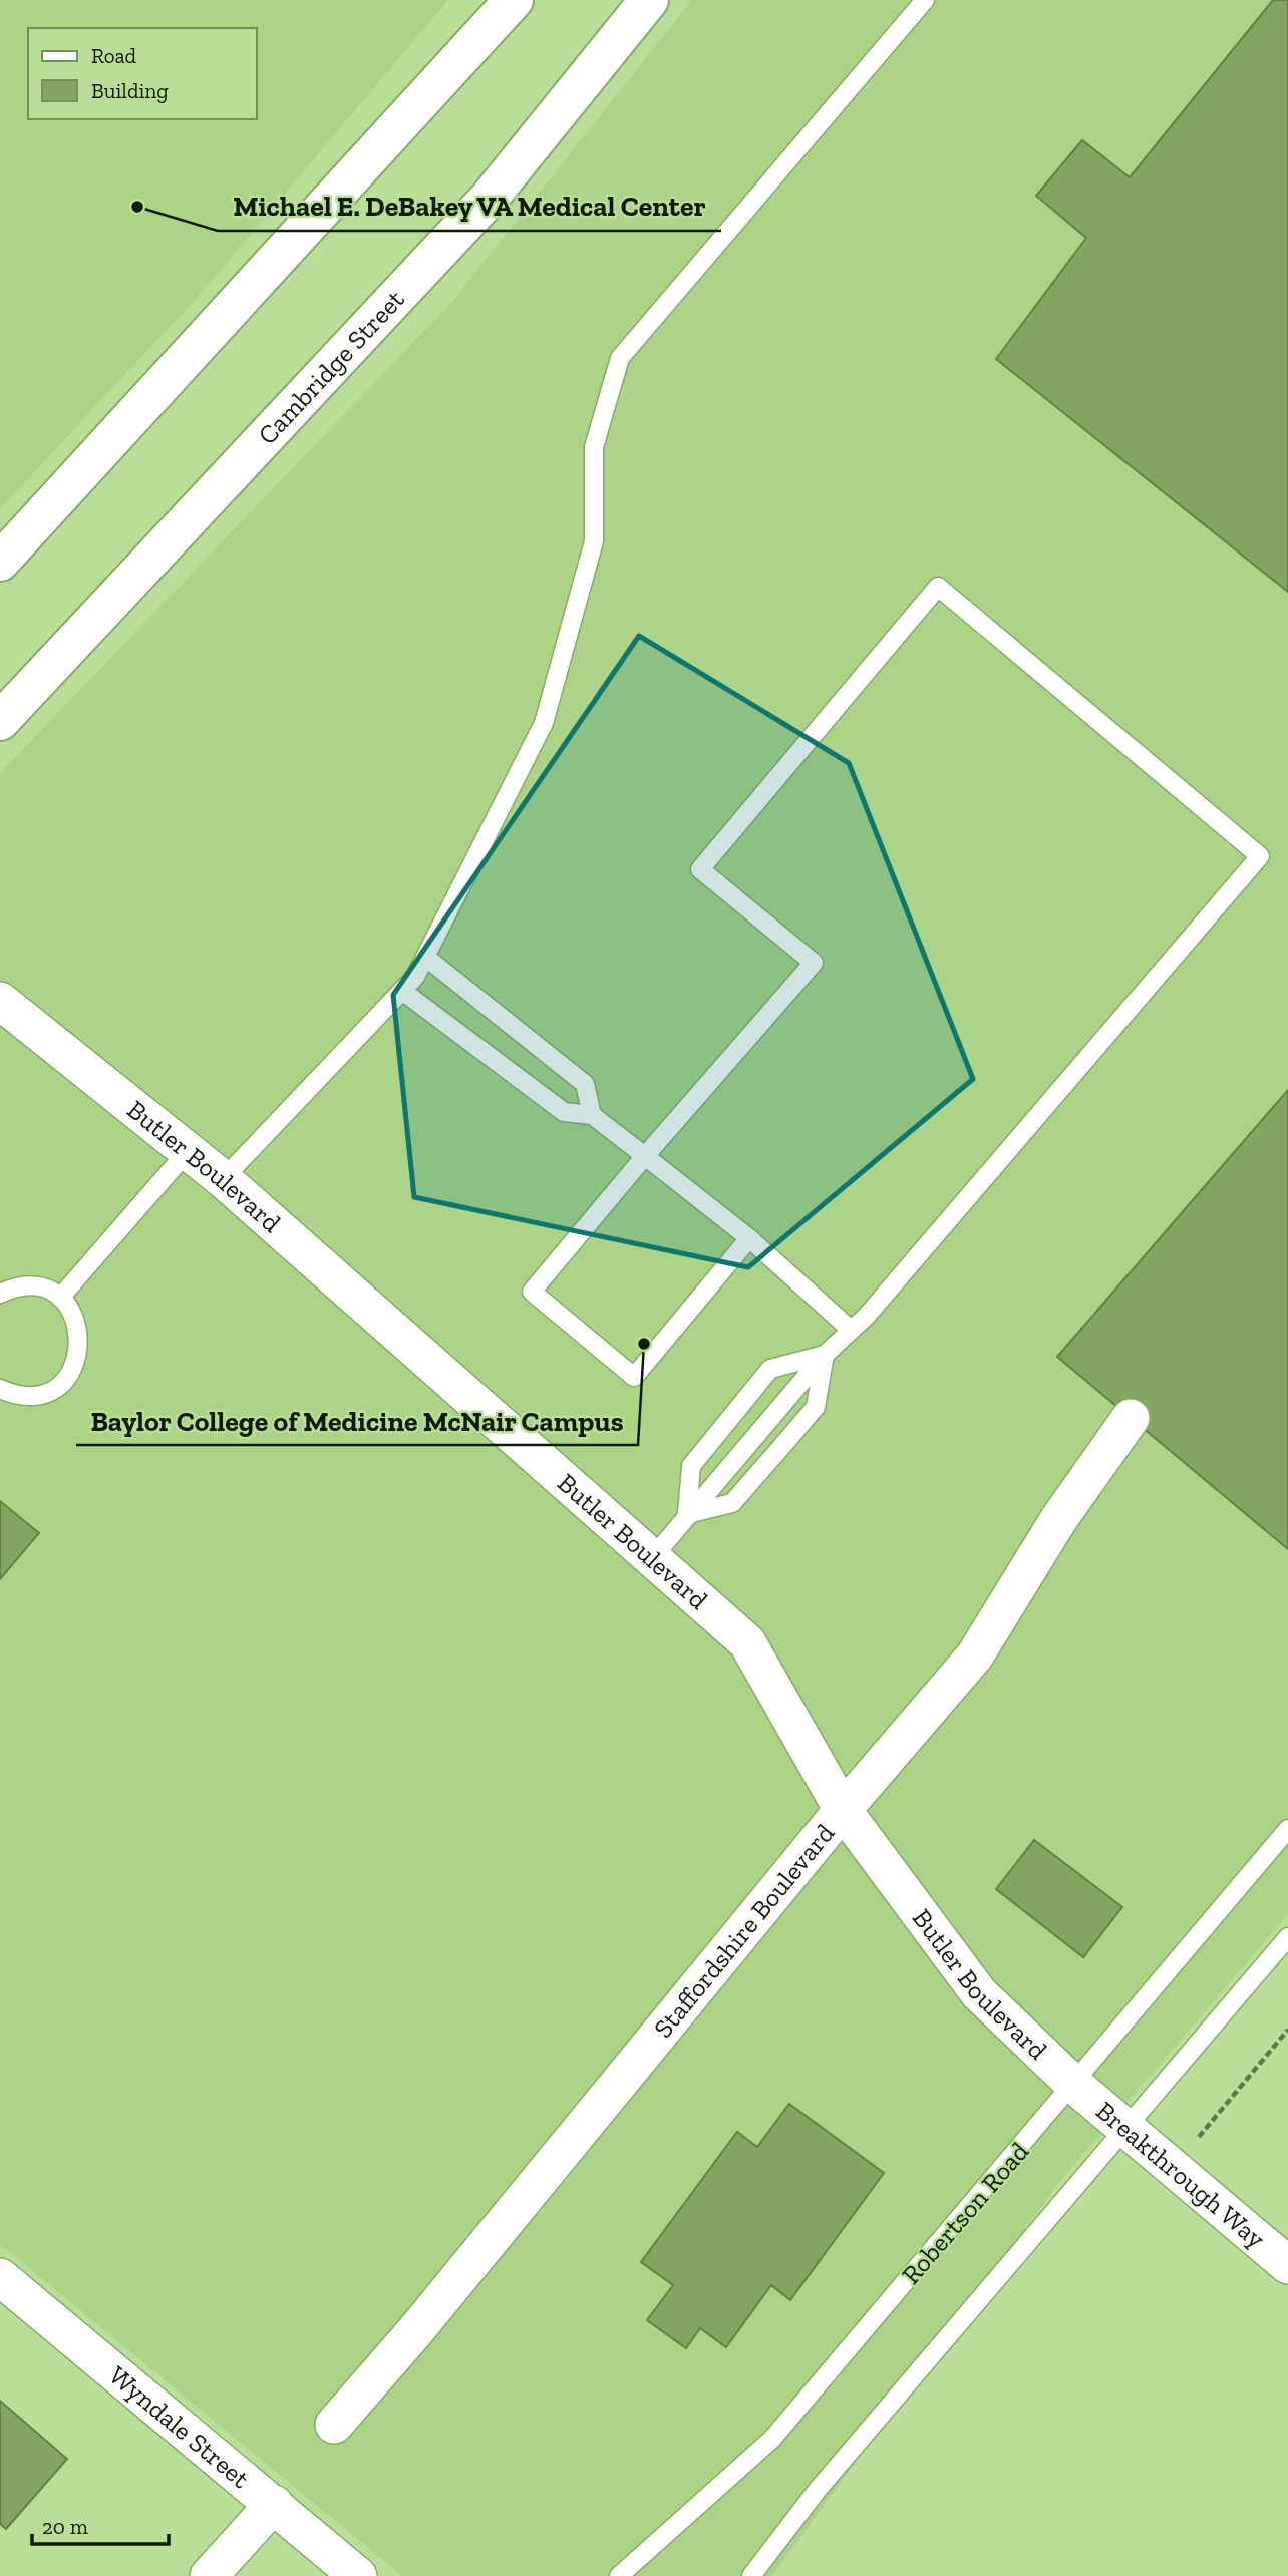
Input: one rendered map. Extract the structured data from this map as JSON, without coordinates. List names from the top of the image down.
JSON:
{
  "streets": {
    "street": [
      "Cambridge Street",
      "Butler Boulevard",
      "Staffordshire Boulevard",
      "Breakthrough Way",
      "Wyndale Street"
    ],
    "lane": ["Robertson Road"]
  },
  "crossings": [
    ["Butler Boulevard", "Staffordshire Boulevard"],
    ["Butler Boulevard", "Breakthrough Way"],
    ["Butler Boulevard", "Robertson Road"],
    ["Breakthrough Way", "Robertson Road"]
  ],
  "places": ["Michael E. DeBakey VA Medical Center", "Baylor College of Medicine McNair Campus"],
  "legend": ["Road", "Building"],
  "scale_bar": "20 m"
}
